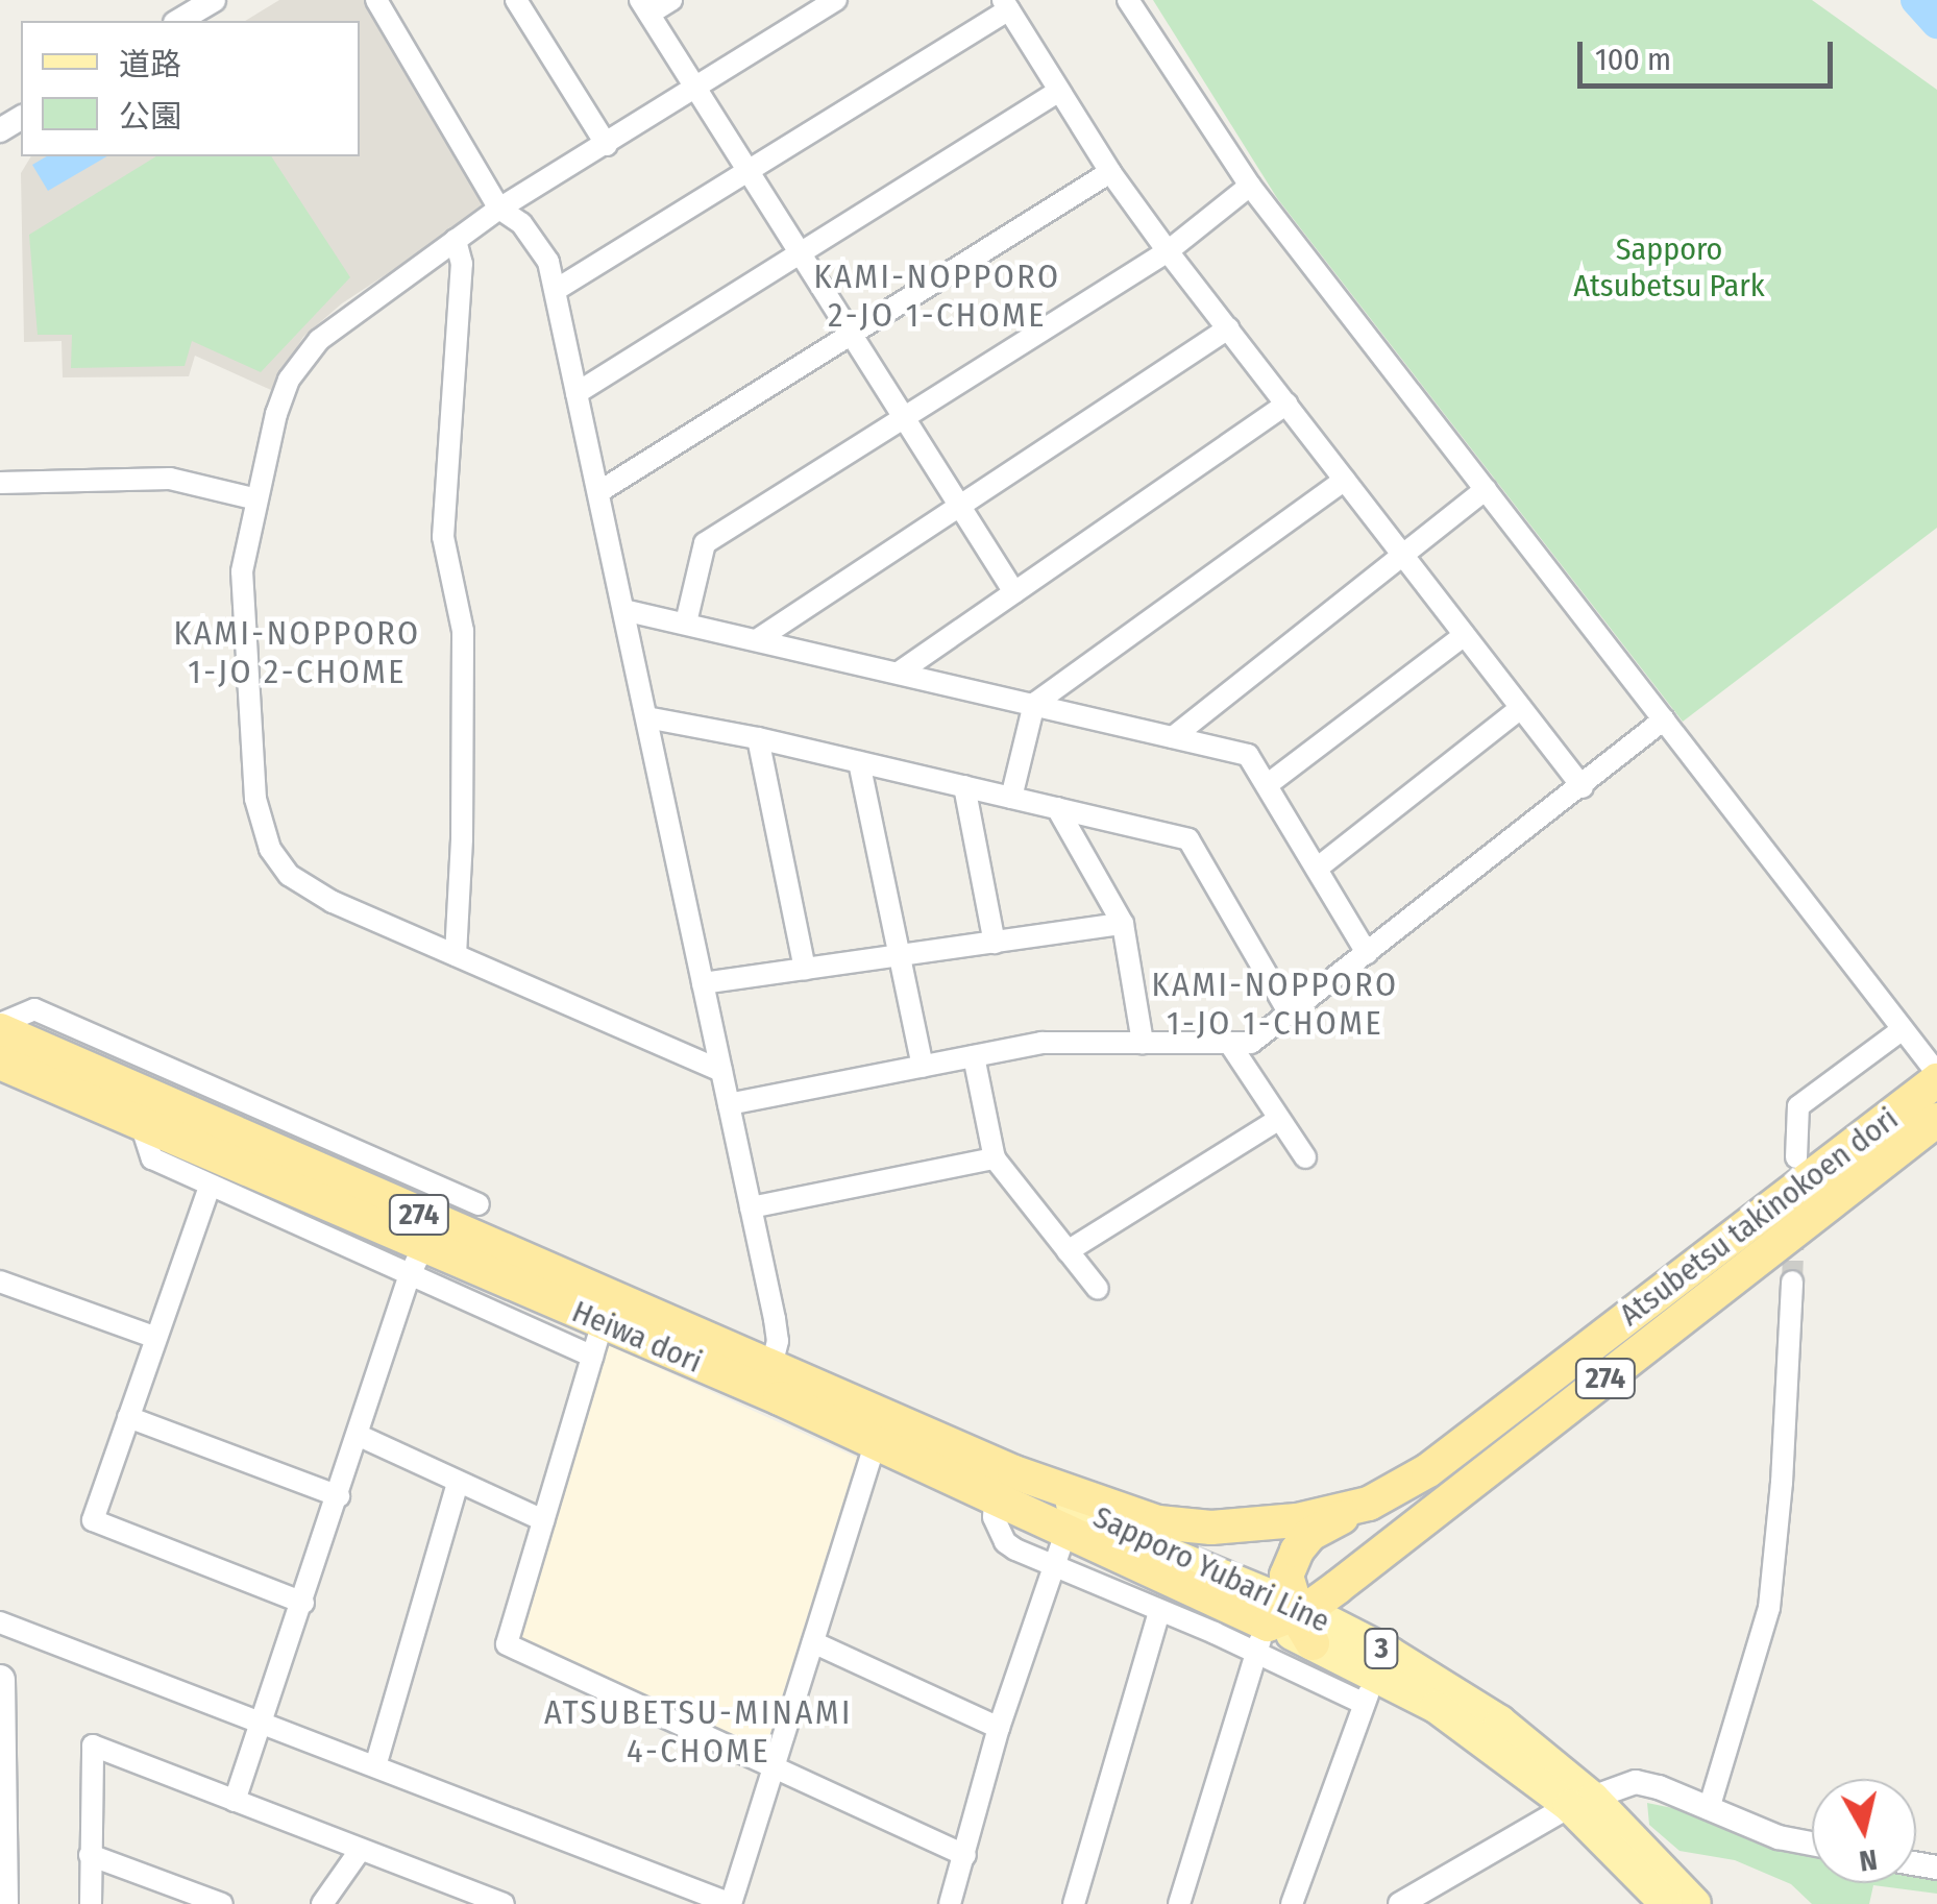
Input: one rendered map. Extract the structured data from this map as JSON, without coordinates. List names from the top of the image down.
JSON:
{
  "streets": {
    "highway": ["274", "Atsubetsu takinokoen dori", "Heiwa dori"],
    "main road": ["Sapporo Yubari Line", "3"]
  },
  "crossings": [
    ["274", "Atsubetsu takinokoen dori"],
    ["274", "Heiwa dori"],
    ["274", "Sapporo Yubari Line"],
    ["Atsubetsu takinokoen dori", "Heiwa dori"],
    ["Atsubetsu takinokoen dori", "Sapporo Yubari Line"],
    ["Heiwa dori", "Sapporo Yubari Line"]
  ],
  "districts": [
    "KAMI-NOPPORO 2-JO 1-CHOME",
    "KAMI-NOPPORO 1-JO 2-CHOME",
    "KAMI-NOPPORO 1-JO 1-CHOME",
    "ATSUBETSU-MINAMI 4-CHOME"
  ],
  "parks": ["Sapporo Atsubetsu Park"],
  "legend": ["道路", "公園"],
  "scale_bar": "100 m",
  "north": "bottom"
}
